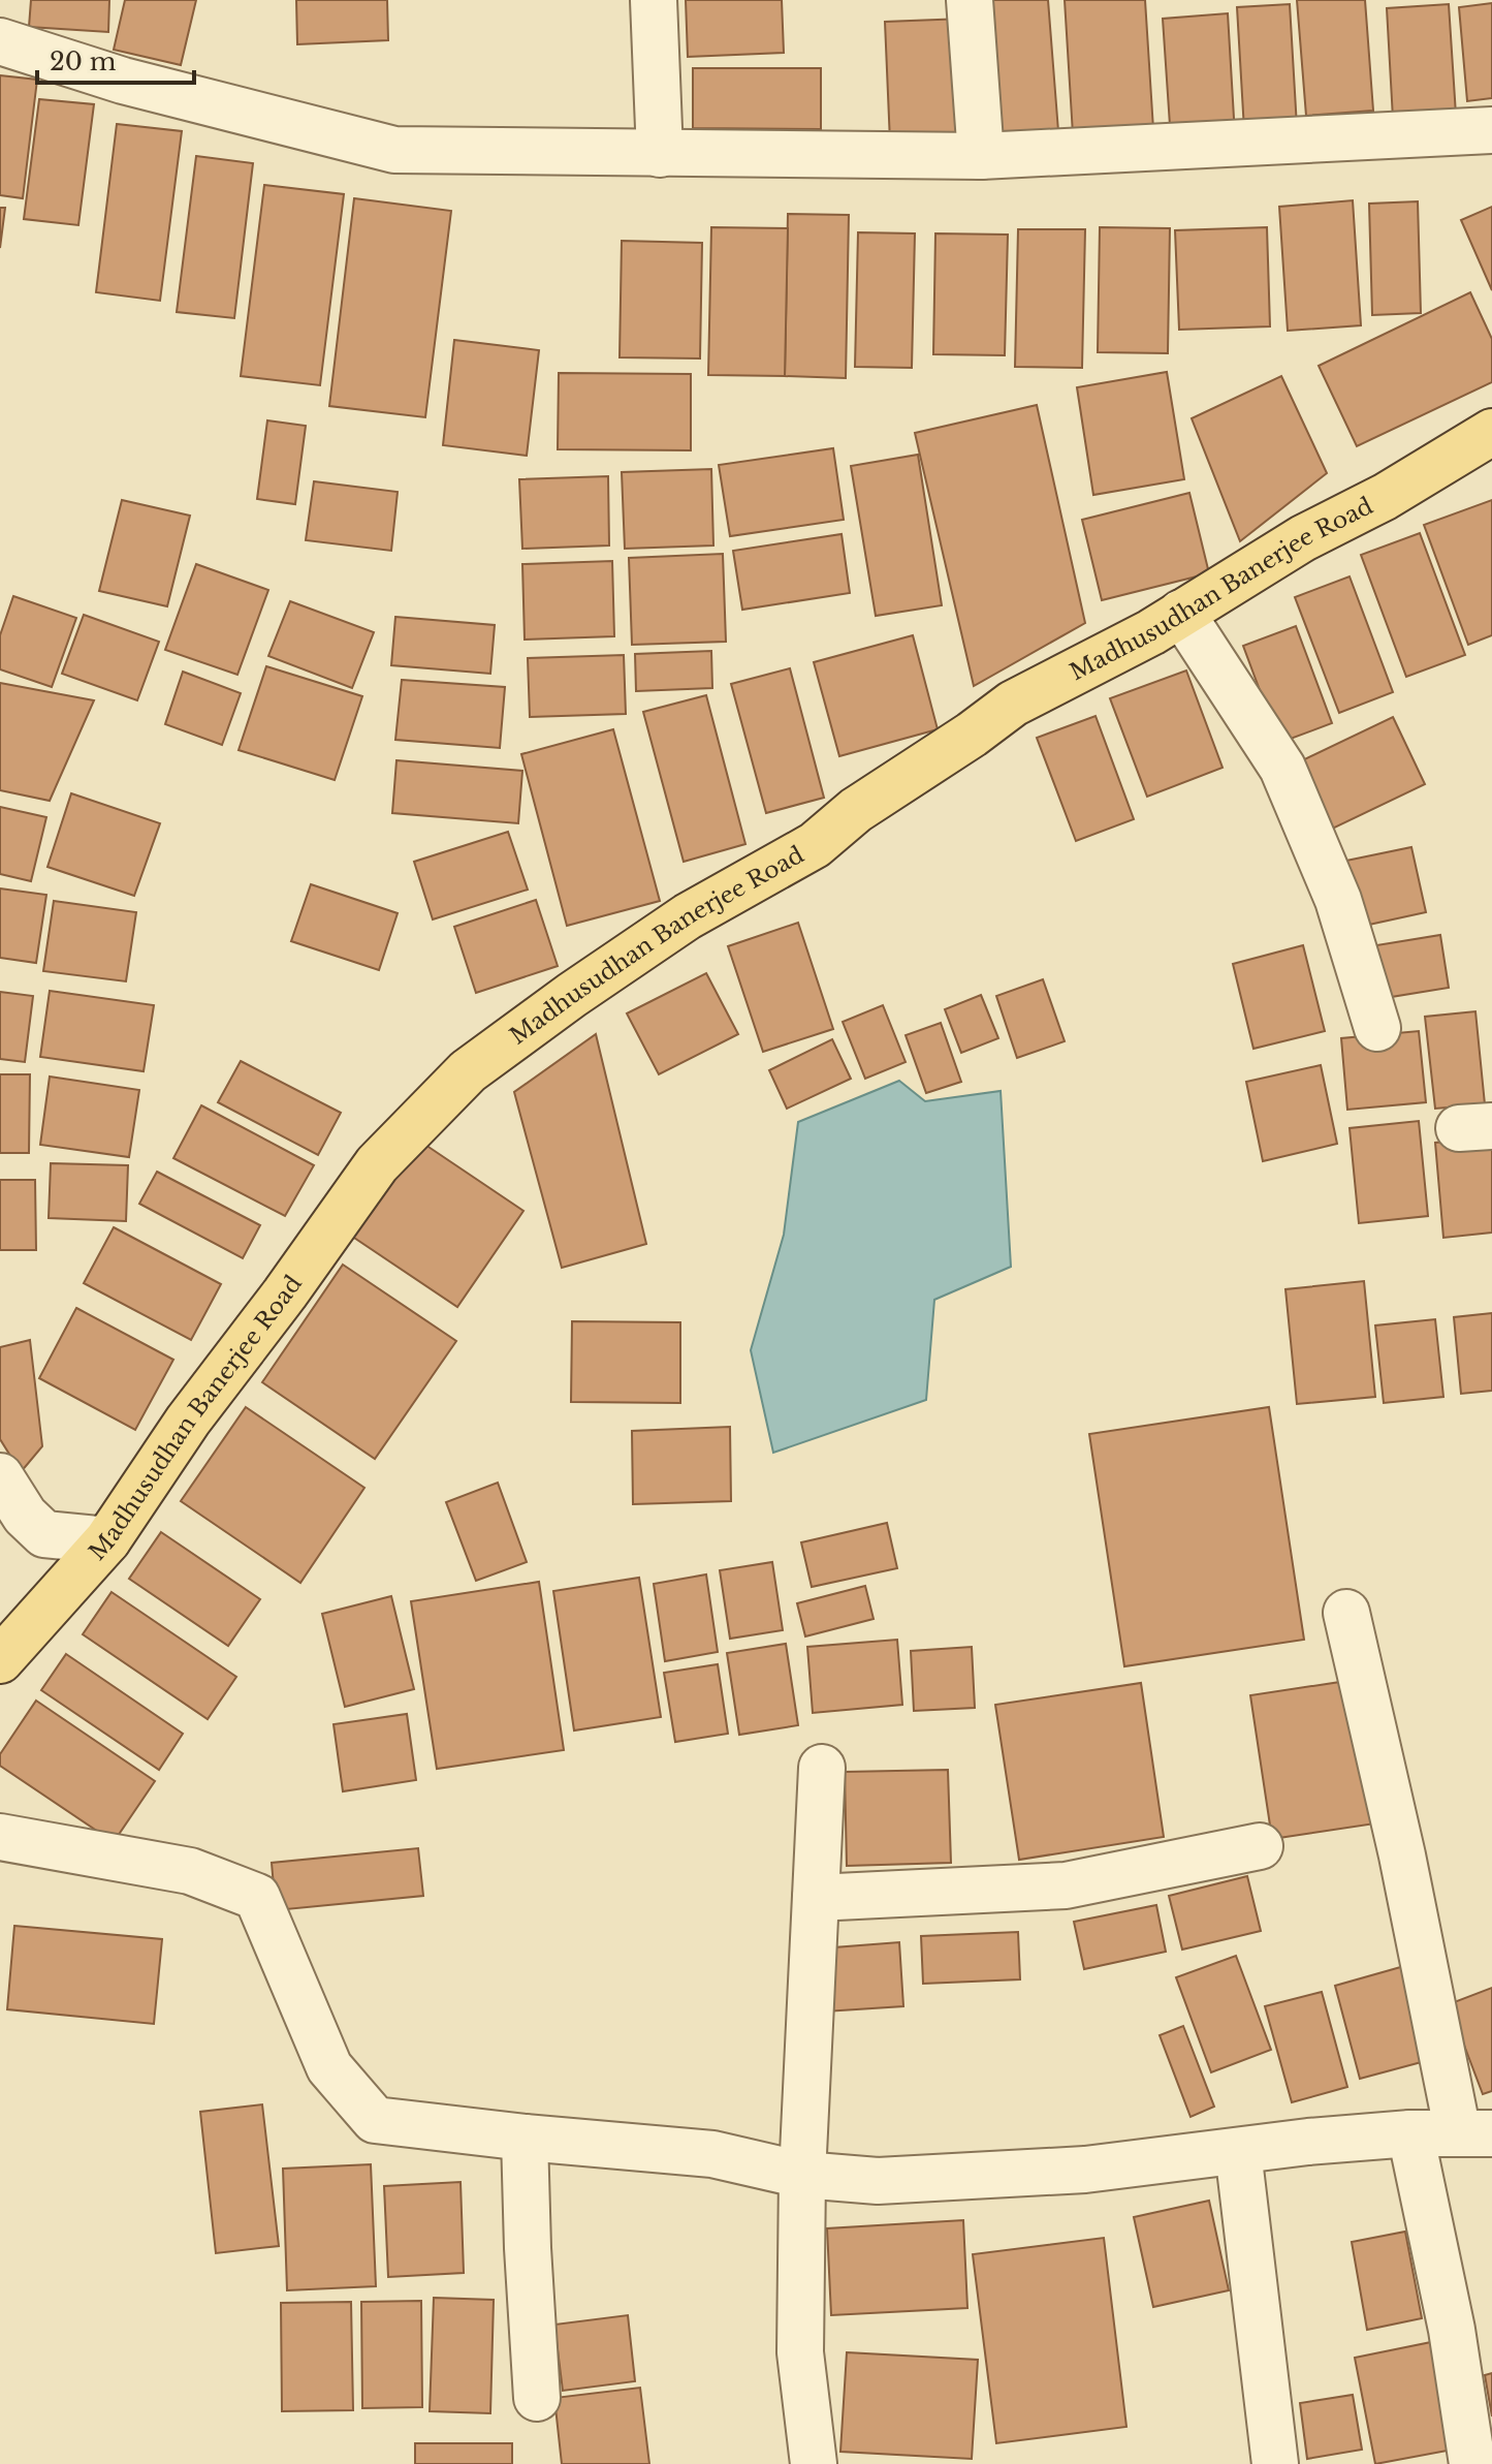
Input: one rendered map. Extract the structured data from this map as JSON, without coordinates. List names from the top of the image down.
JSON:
{
  "streets": {
    "main road": ["Madhusudhan Banerjee Road"]
  },
  "scale_bar": "20 m"
}
